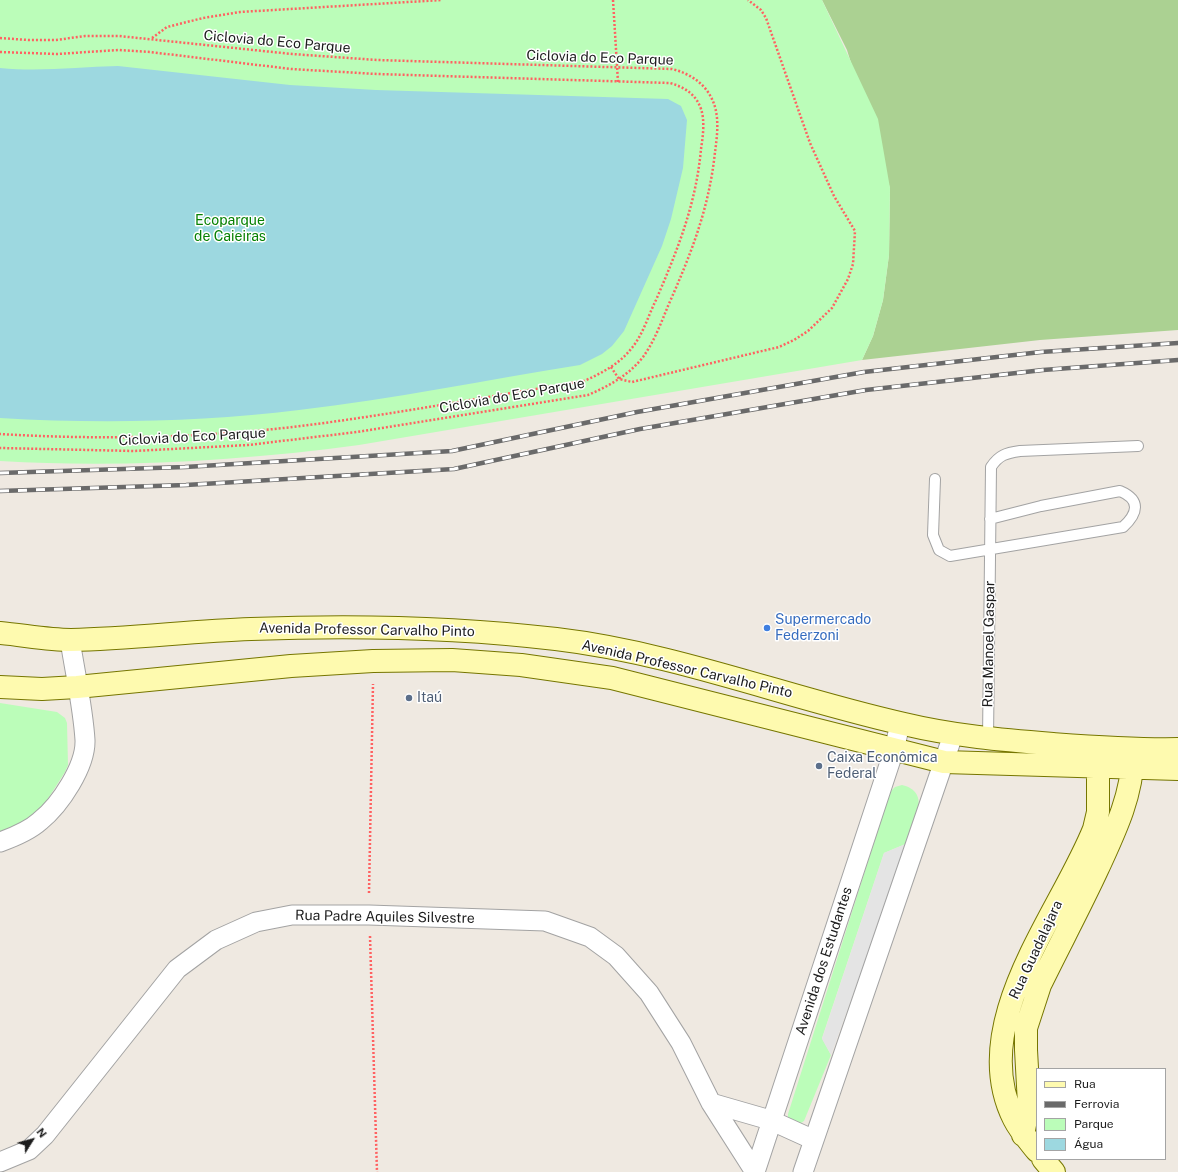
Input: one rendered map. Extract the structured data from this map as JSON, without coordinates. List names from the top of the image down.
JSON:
{
  "streets": {
    "street": [
      "Avenida Professor Carvalho Pinto",
      "Rua Padre Aquiles Silvestre",
      "Rua Guadalajara",
      "Avenida dos Estudantes"
    ],
    "lane": ["Rua Manoel Gaspar"],
    "path": ["Ciclovia do Eco Parque"]
  },
  "crossings": [
    ["Avenida Professor Carvalho Pinto", "Rua Manoel Gaspar"],
    ["Avenida Professor Carvalho Pinto", "Rua Guadalajara"],
    ["Avenida Professor Carvalho Pinto", "Avenida dos Estudantes"],
    ["Rua Padre Aquiles Silvestre", "Avenida dos Estudantes"]
  ],
  "parks": ["Ecoparque de Caieiras"],
  "places": ["Supermercado Federzoni", "Itaú", "Caixa Econômica Federal"],
  "legend": [
    "Rua",
    "Ferrovia",
    "Parque",
    "Água"
  ],
  "north": "top right"
}
